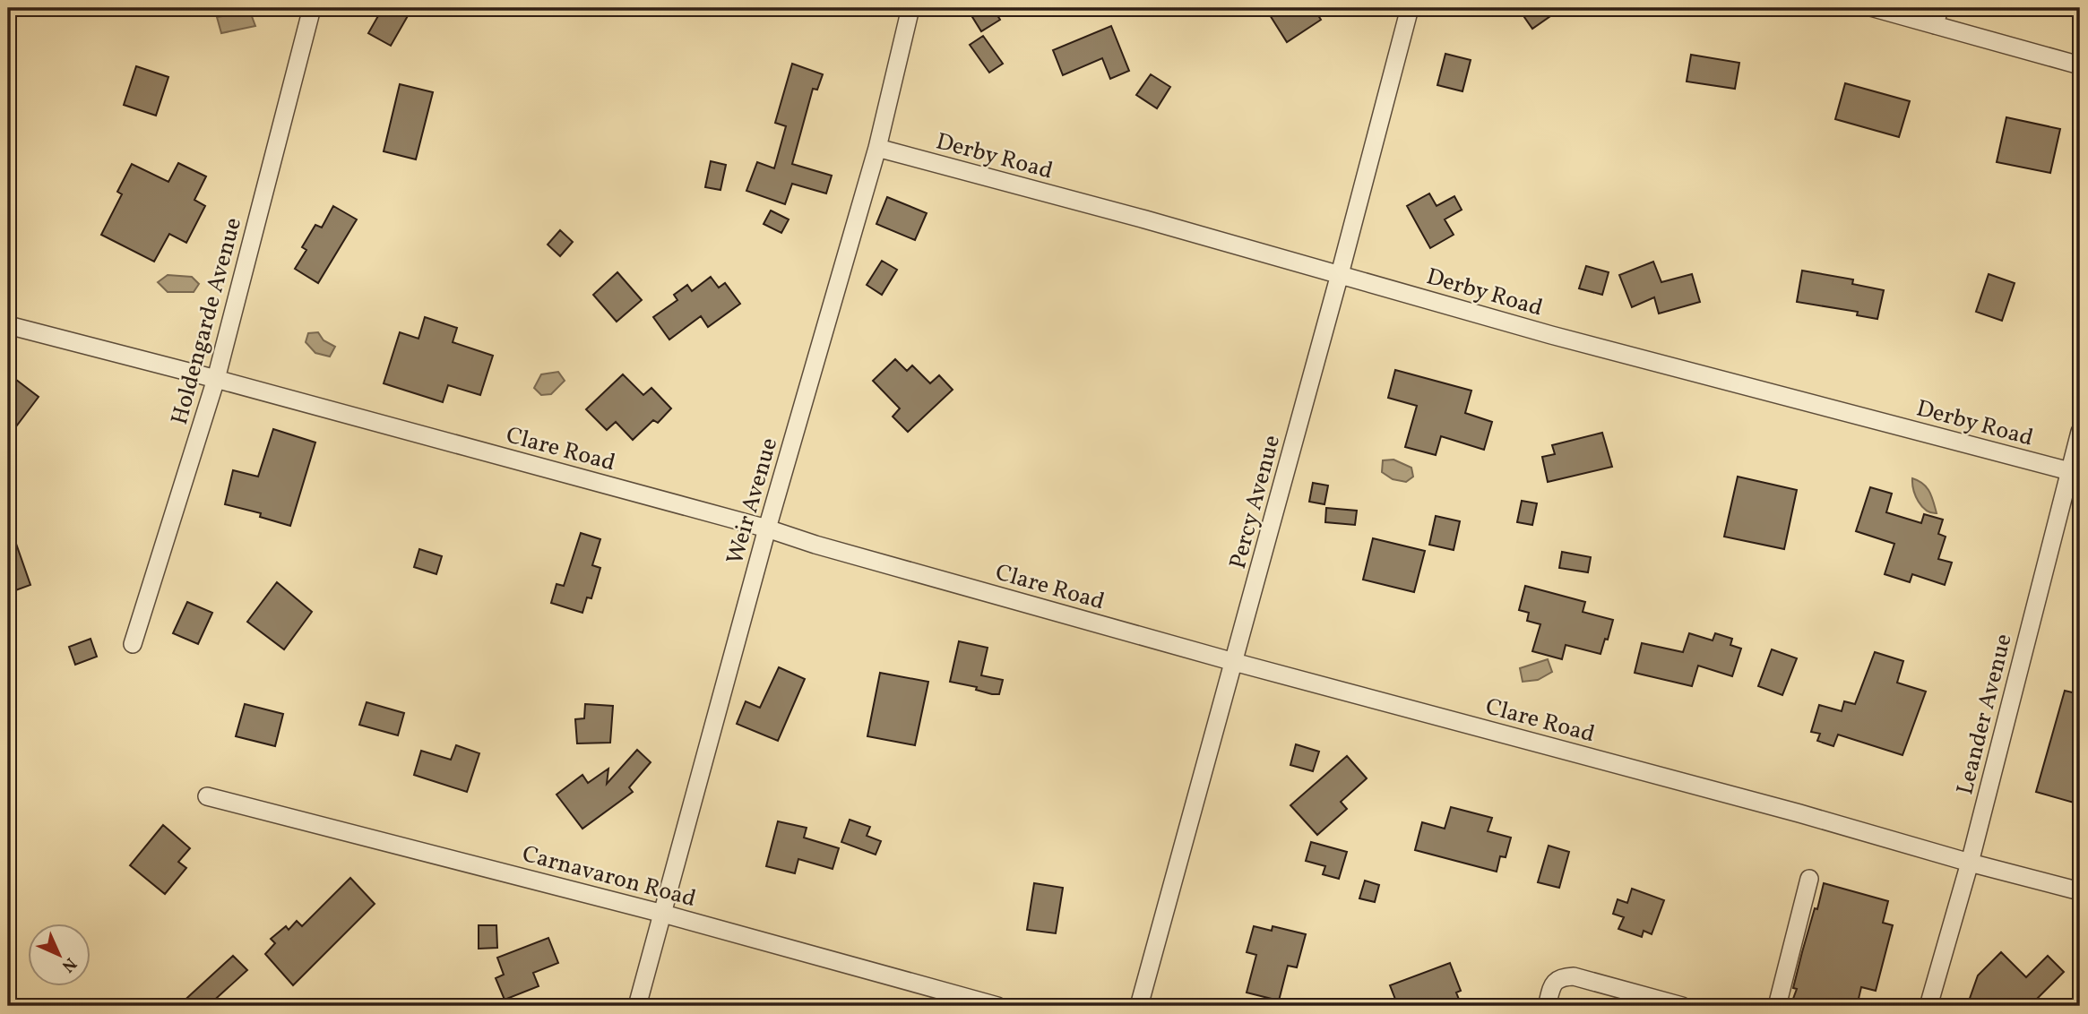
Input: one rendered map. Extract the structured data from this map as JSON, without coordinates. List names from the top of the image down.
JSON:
{
  "streets": {
    "street": [
      "Derby Road",
      "Holdengarde Avenue",
      "Clare Road",
      "Weir Avenue",
      "Percy Avenue",
      "Leander Avenue",
      "Carnavaron Road"
    ]
  },
  "crossings": [
    ["Derby Road", "Weir Avenue"],
    ["Derby Road", "Percy Avenue"],
    ["Derby Road", "Leander Avenue"],
    ["Holdengarde Avenue", "Clare Road"],
    ["Clare Road", "Weir Avenue"],
    ["Clare Road", "Percy Avenue"],
    ["Clare Road", "Leander Avenue"],
    ["Weir Avenue", "Carnavaron Road"]
  ],
  "north": "bottom right"
}
